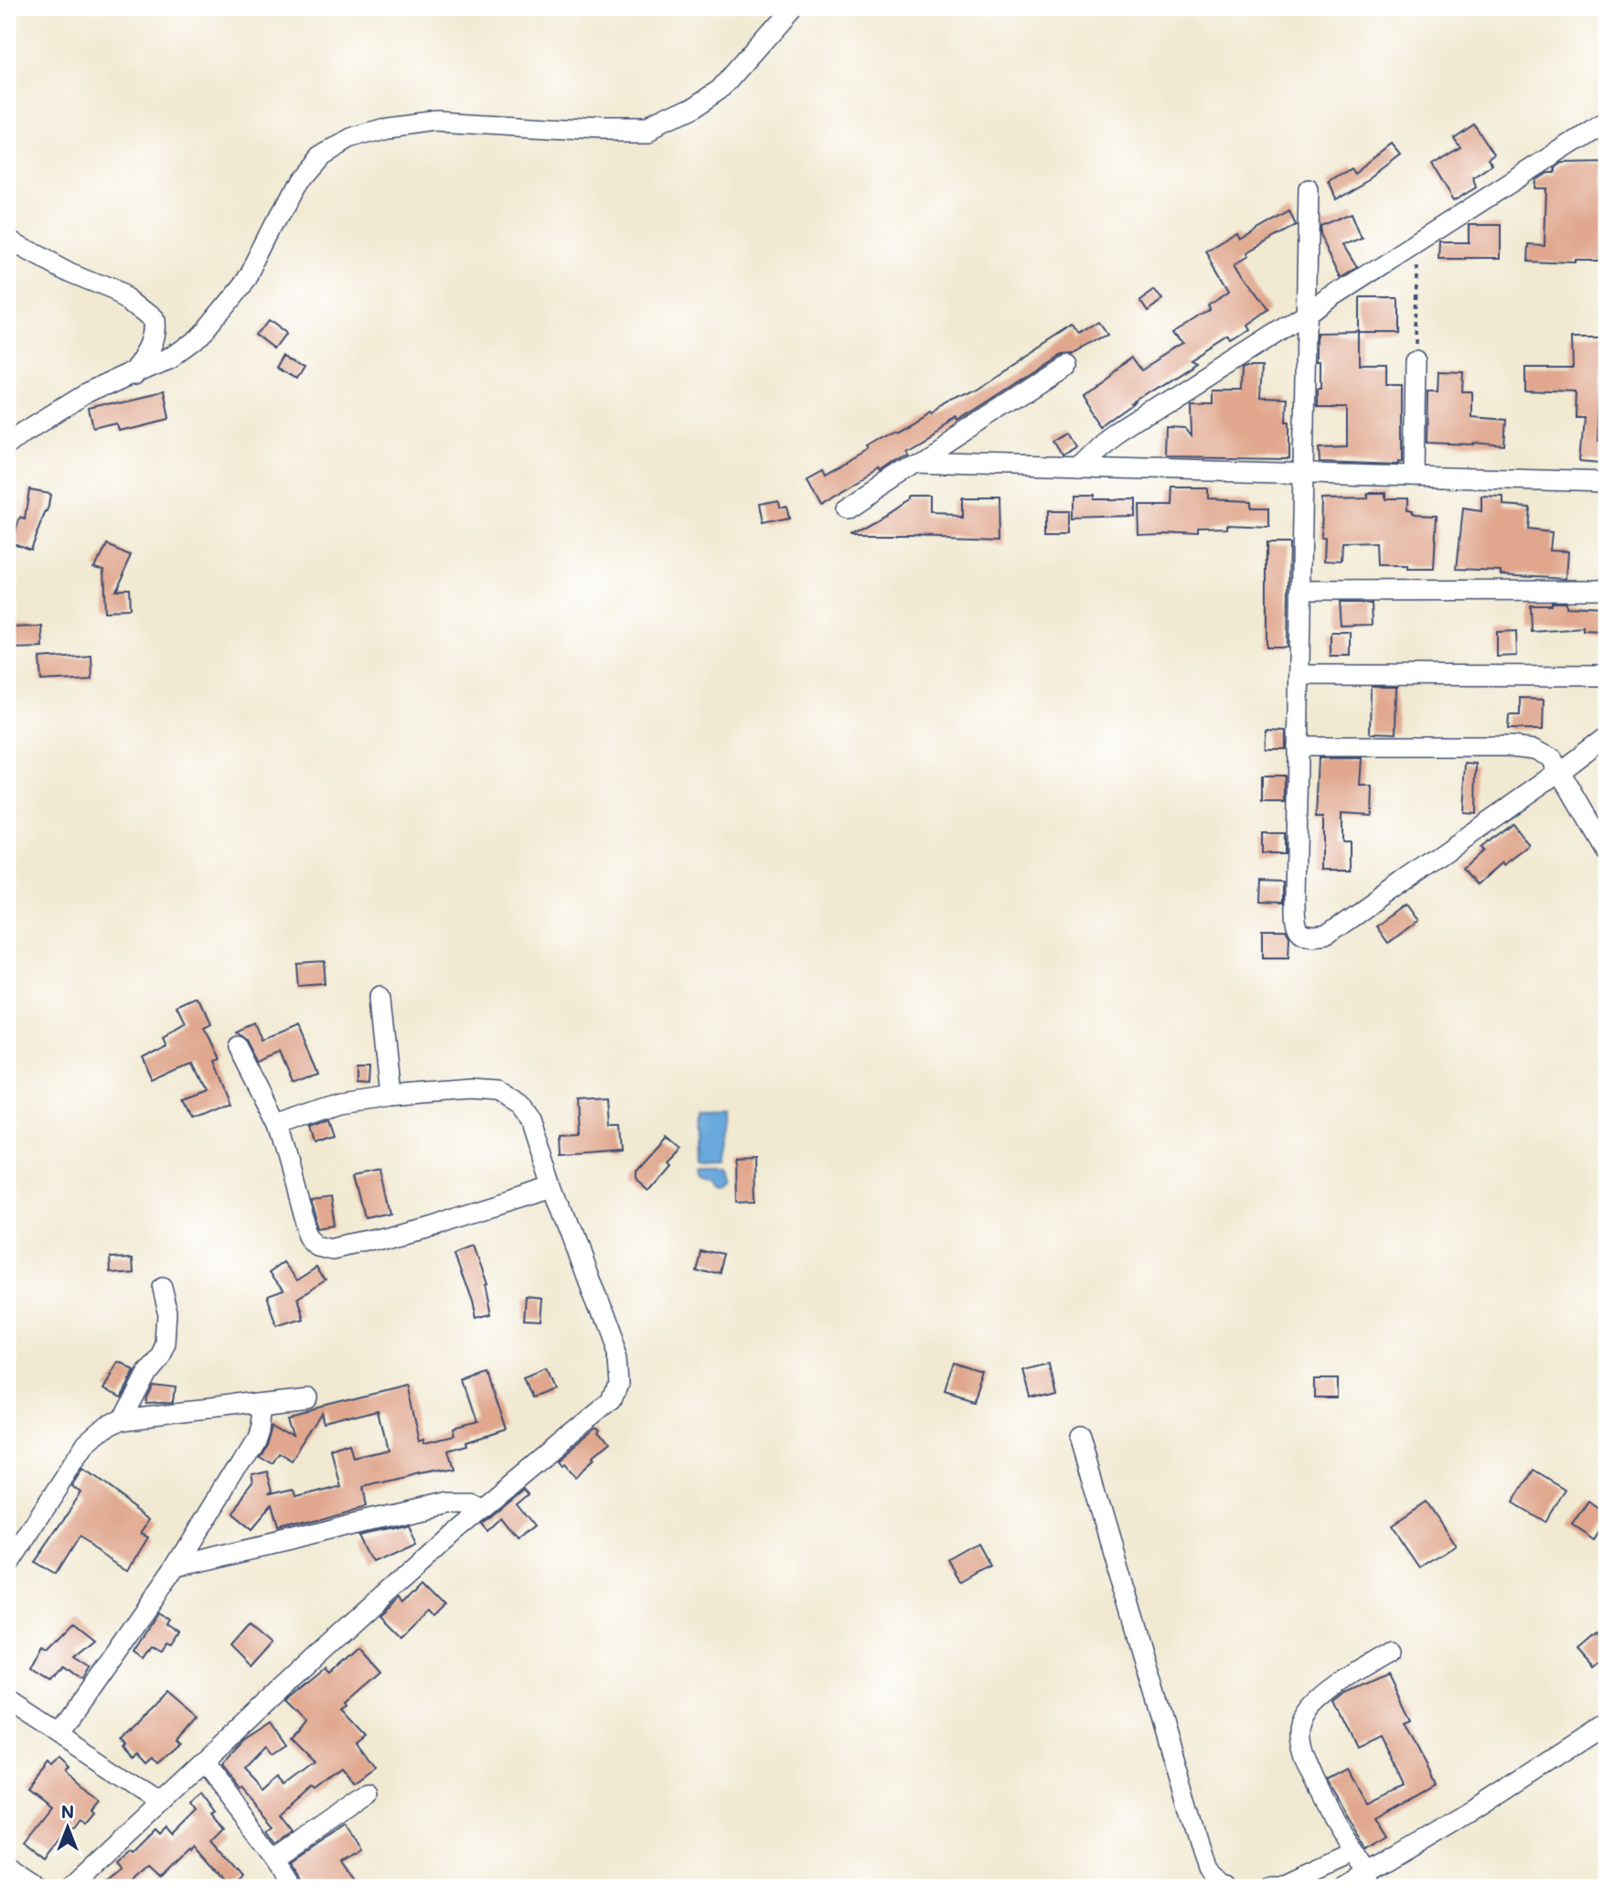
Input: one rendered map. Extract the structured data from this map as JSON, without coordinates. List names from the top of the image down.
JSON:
{
  "north": "top"
}
